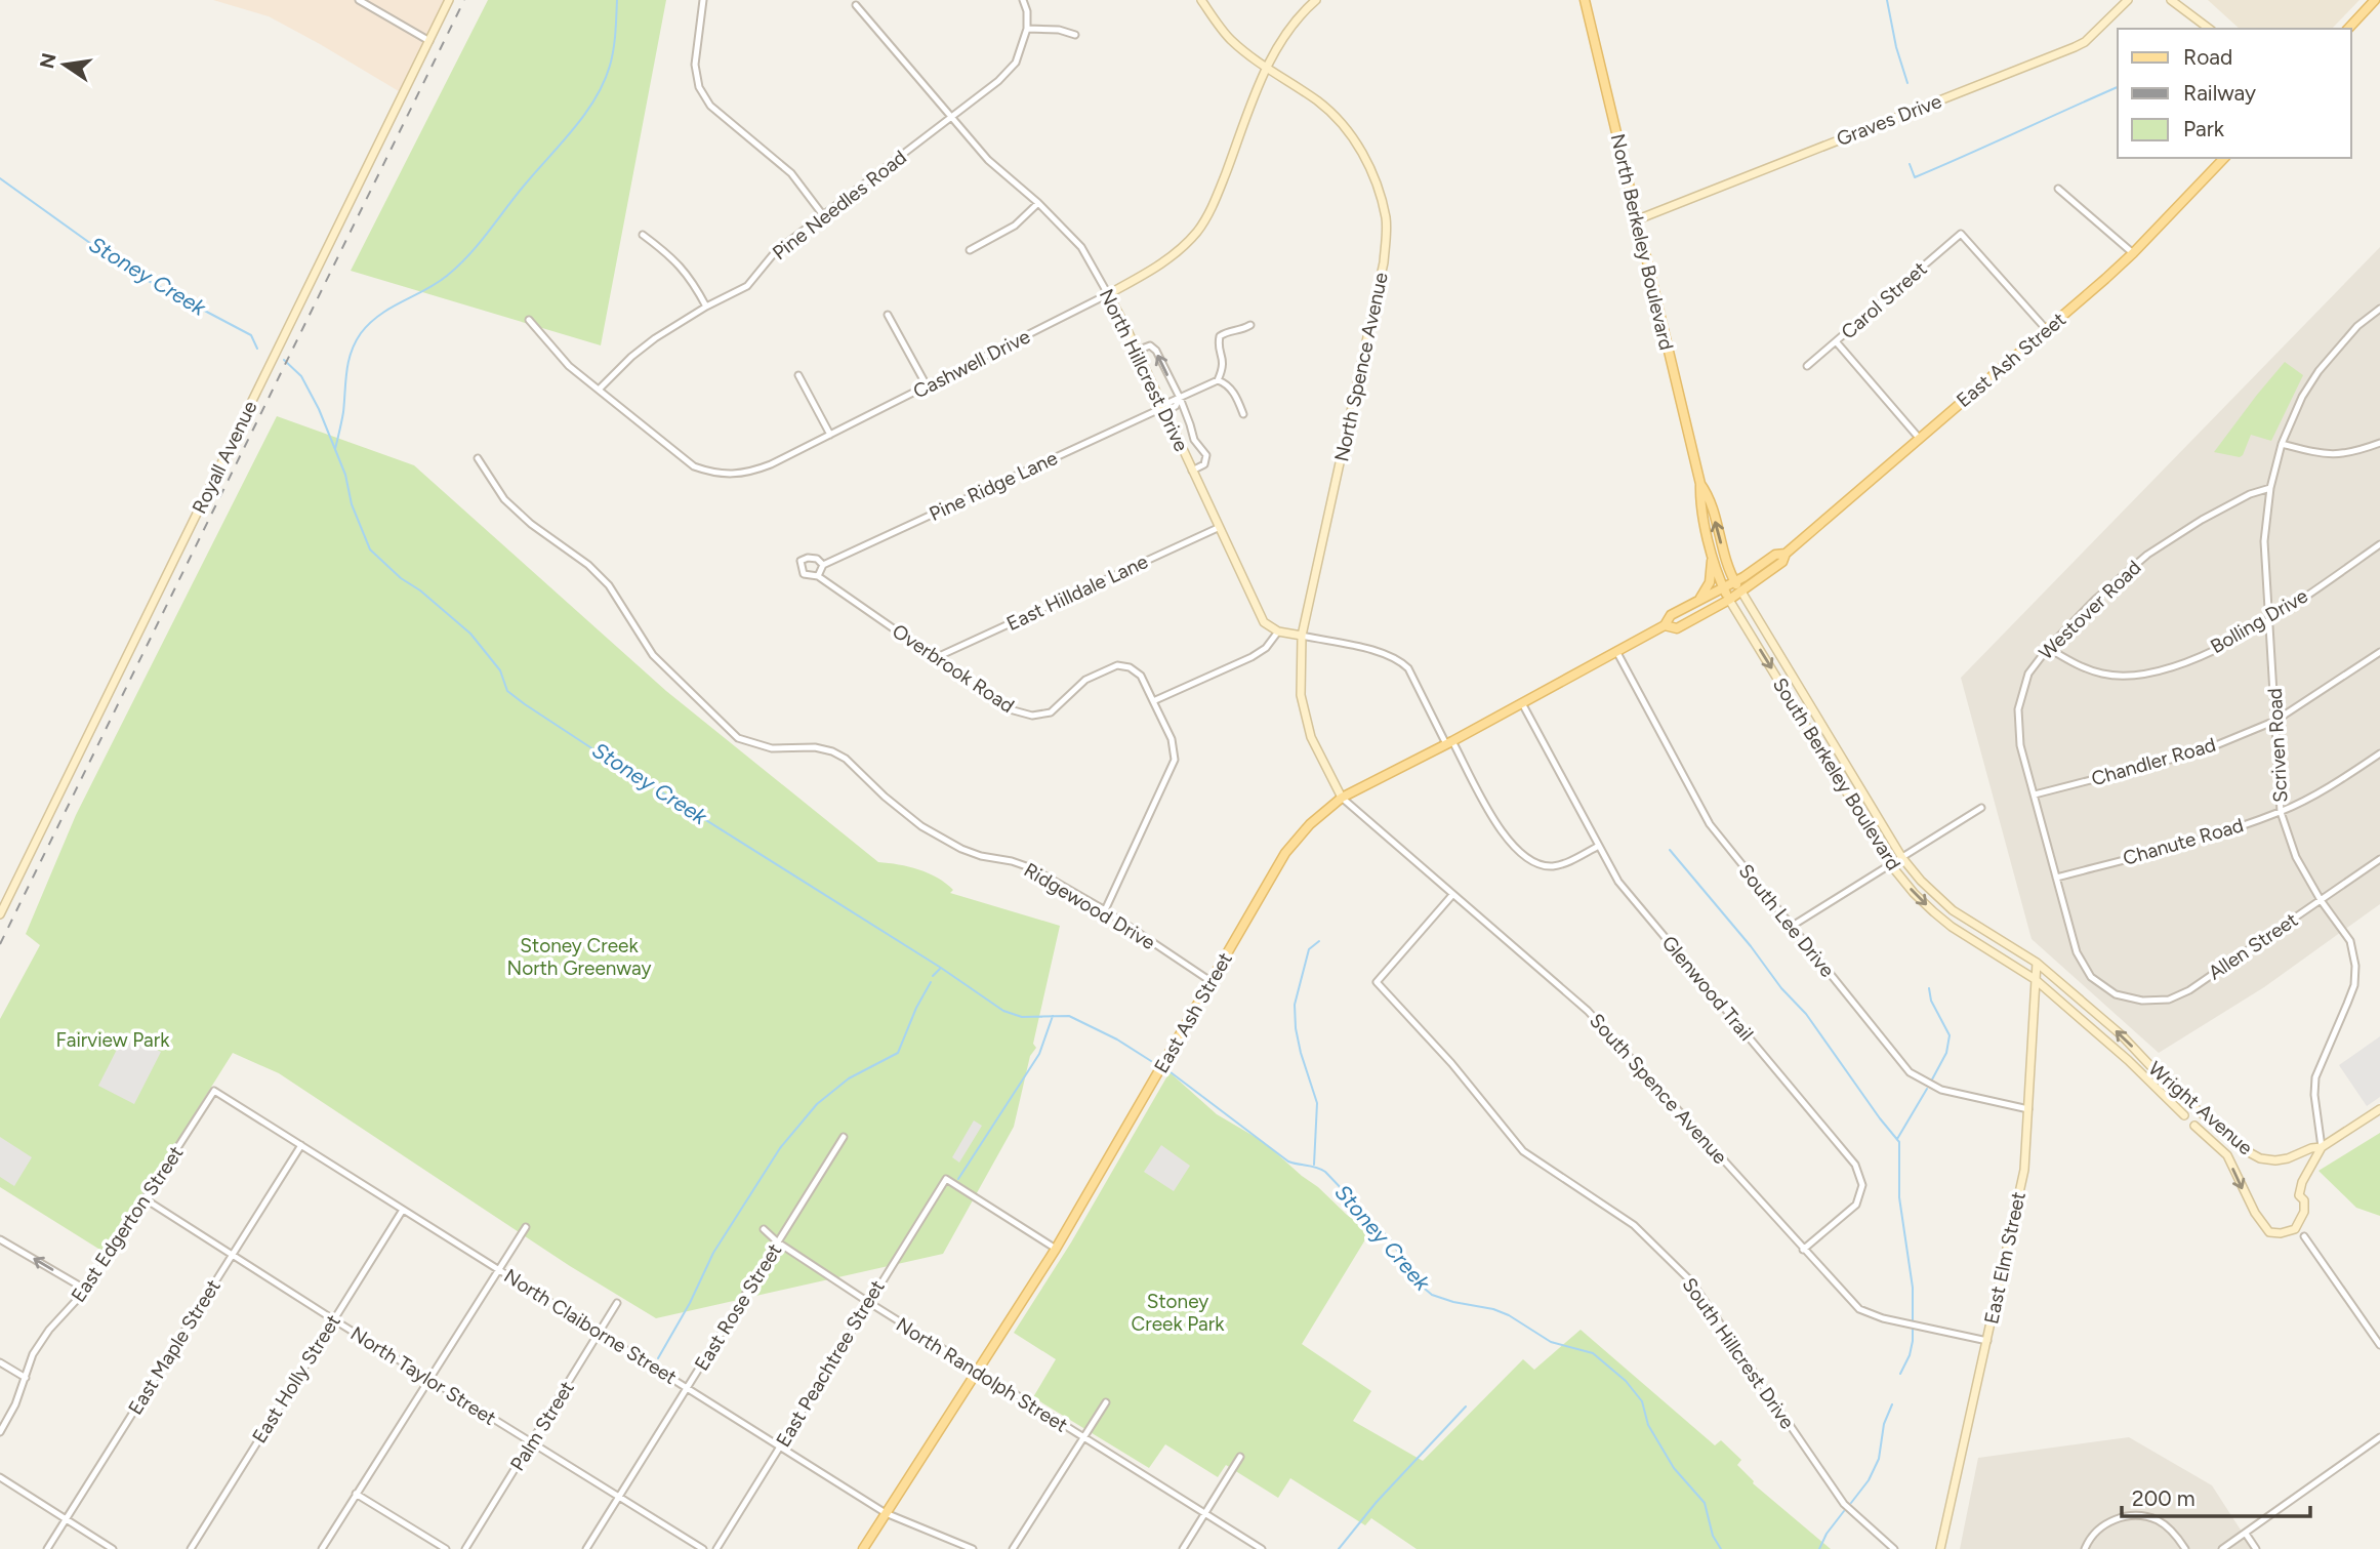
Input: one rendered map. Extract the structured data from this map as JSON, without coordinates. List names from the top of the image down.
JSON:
{
  "streets": {
    "main road": ["North Berkeley Boulevard", "East Ash Street"],
    "street": [
      "Graves Drive",
      "Pine Needles Road",
      "Carol Street",
      "Cashwell Drive",
      "North Spence Avenue",
      "North Hillcrest Drive",
      "Royall Avenue",
      "Pine Ridge Lane",
      "East Hilldale Lane",
      "Westover Road",
      "Bolling Drive",
      "Overbrook Road",
      "Scriven Road",
      "Chandler Road",
      "South Berkeley Boulevard",
      "Chanute Road",
      "Ridgewood Drive",
      "South Lee Drive",
      "Allen Street",
      "Glenwood Trail",
      "South Spence Avenue",
      "Wright Avenue",
      "East Edgerton Street",
      "East Elm Street",
      "East Rose Street",
      "North Claiborne Street",
      "East Maple Street",
      "South Hillcrest Drive",
      "East Peachtree Street",
      "North Randolph Street",
      "North Taylor Street",
      "East Holly Street",
      "Palm Street"
    ]
  },
  "crossings": [
    ["Graves Drive", "North Berkeley Boulevard"],
    ["Pine Needles Road", "Cashwell Drive"],
    ["Pine Needles Road", "North Hillcrest Drive"],
    ["North Berkeley Boulevard", "East Ash Street"],
    ["North Berkeley Boulevard", "South Berkeley Boulevard"],
    ["Carol Street", "East Ash Street"],
    ["East Ash Street", "North Spence Avenue"],
    ["East Ash Street", "South Berkeley Boulevard"],
    ["East Ash Street", "Ridgewood Drive"],
    ["East Ash Street", "South Lee Drive"],
    ["East Ash Street", "Glenwood Trail"],
    ["East Ash Street", "South Spence Avenue"],
    ["East Ash Street", "North Claiborne Street"],
    ["East Ash Street", "East Peachtree Street"],
    ["East Ash Street", "North Randolph Street"],
    ["Cashwell Drive", "North Spence Avenue"],
    ["Cashwell Drive", "North Hillcrest Drive"],
    ["North Spence Avenue", "South Spence Avenue"],
    ["North Hillcrest Drive", "Pine Ridge Lane"],
    ["North Hillcrest Drive", "East Hilldale Lane"],
    ["Pine Ridge Lane", "Overbrook Road"],
    ["East Hilldale Lane", "Overbrook Road"],
    ["Westover Road", "Bolling Drive"],
    ["Westover Road", "Scriven Road"],
    ["Westover Road", "Chandler Road"],
    ["Westover Road", "Chanute Road"],
    ["Westover Road", "Allen Street"],
    ["Bolling Drive", "Scriven Road"],
    ["Overbrook Road", "Ridgewood Drive"],
    ["Scriven Road", "Chandler Road"],
    ["Scriven Road", "Chanute Road"],
    ["Scriven Road", "Allen Street"],
    ["Scriven Road", "Wright Avenue"],
    ["South Berkeley Boulevard", "Wright Avenue"],
    ["South Berkeley Boulevard", "East Elm Street"],
    ["South Lee Drive", "East Elm Street"],
    ["Glenwood Trail", "South Spence Avenue"],
    ["South Spence Avenue", "East Elm Street"],
    ["South Spence Avenue", "South Hillcrest Drive"],
    ["Wright Avenue", "East Elm Street"],
    ["East Edgerton Street", "North Claiborne Street"],
    ["East Edgerton Street", "North Taylor Street"],
    ["East Rose Street", "North Claiborne Street"],
    ["East Rose Street", "North Randolph Street"],
    ["East Rose Street", "North Taylor Street"],
    ["North Claiborne Street", "East Maple Street"],
    ["North Claiborne Street", "East Peachtree Street"],
    ["North Claiborne Street", "East Holly Street"],
    ["North Claiborne Street", "Palm Street"],
    ["East Maple Street", "North Taylor Street"],
    ["East Peachtree Street", "North Randolph Street"],
    ["North Taylor Street", "East Holly Street"],
    ["North Taylor Street", "Palm Street"]
  ],
  "water": ["Stoney Creek"],
  "parks": ["Stoney Creek North Greenway", "Fairview Park", "Stoney Creek Park"],
  "legend": ["Road", "Railway", "Park"],
  "scale_bar": "200 m",
  "north": "left"
}
